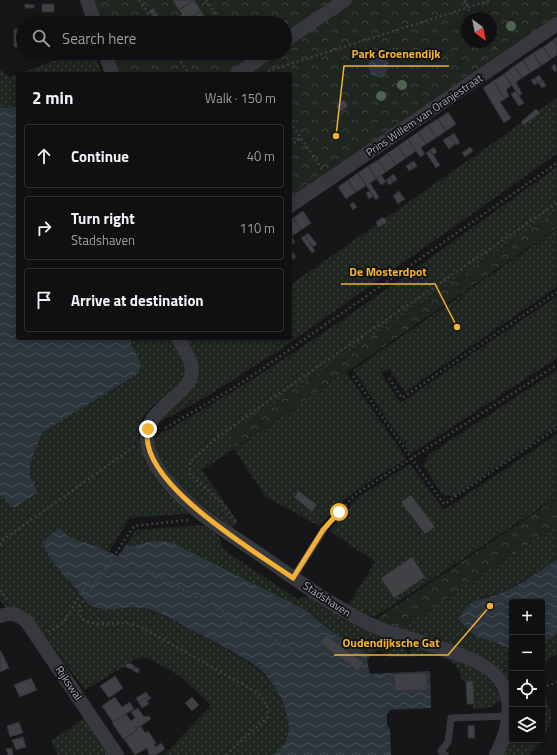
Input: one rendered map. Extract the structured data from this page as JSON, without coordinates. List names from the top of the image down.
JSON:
{
  "streets": {
    "street": ["Prins Willem van Oranjestraat", "Stadshaven", "Rijkswal"]
  },
  "places": ["Park Groenendijk", "De Mosterdpot", "Oudendijksche Gat"],
  "north": "bottom right",
  "page": {
    "search": "Search here",
    "heading": ["2 min", "Walk · 150 m"],
    "list": [
      ["Continue", "40 m"],
      ["Turn right", "Stadshaven", "110 m"],
      "Arrive at destination"
    ],
    "map_buttons": ["+", "−"]
  }
}
